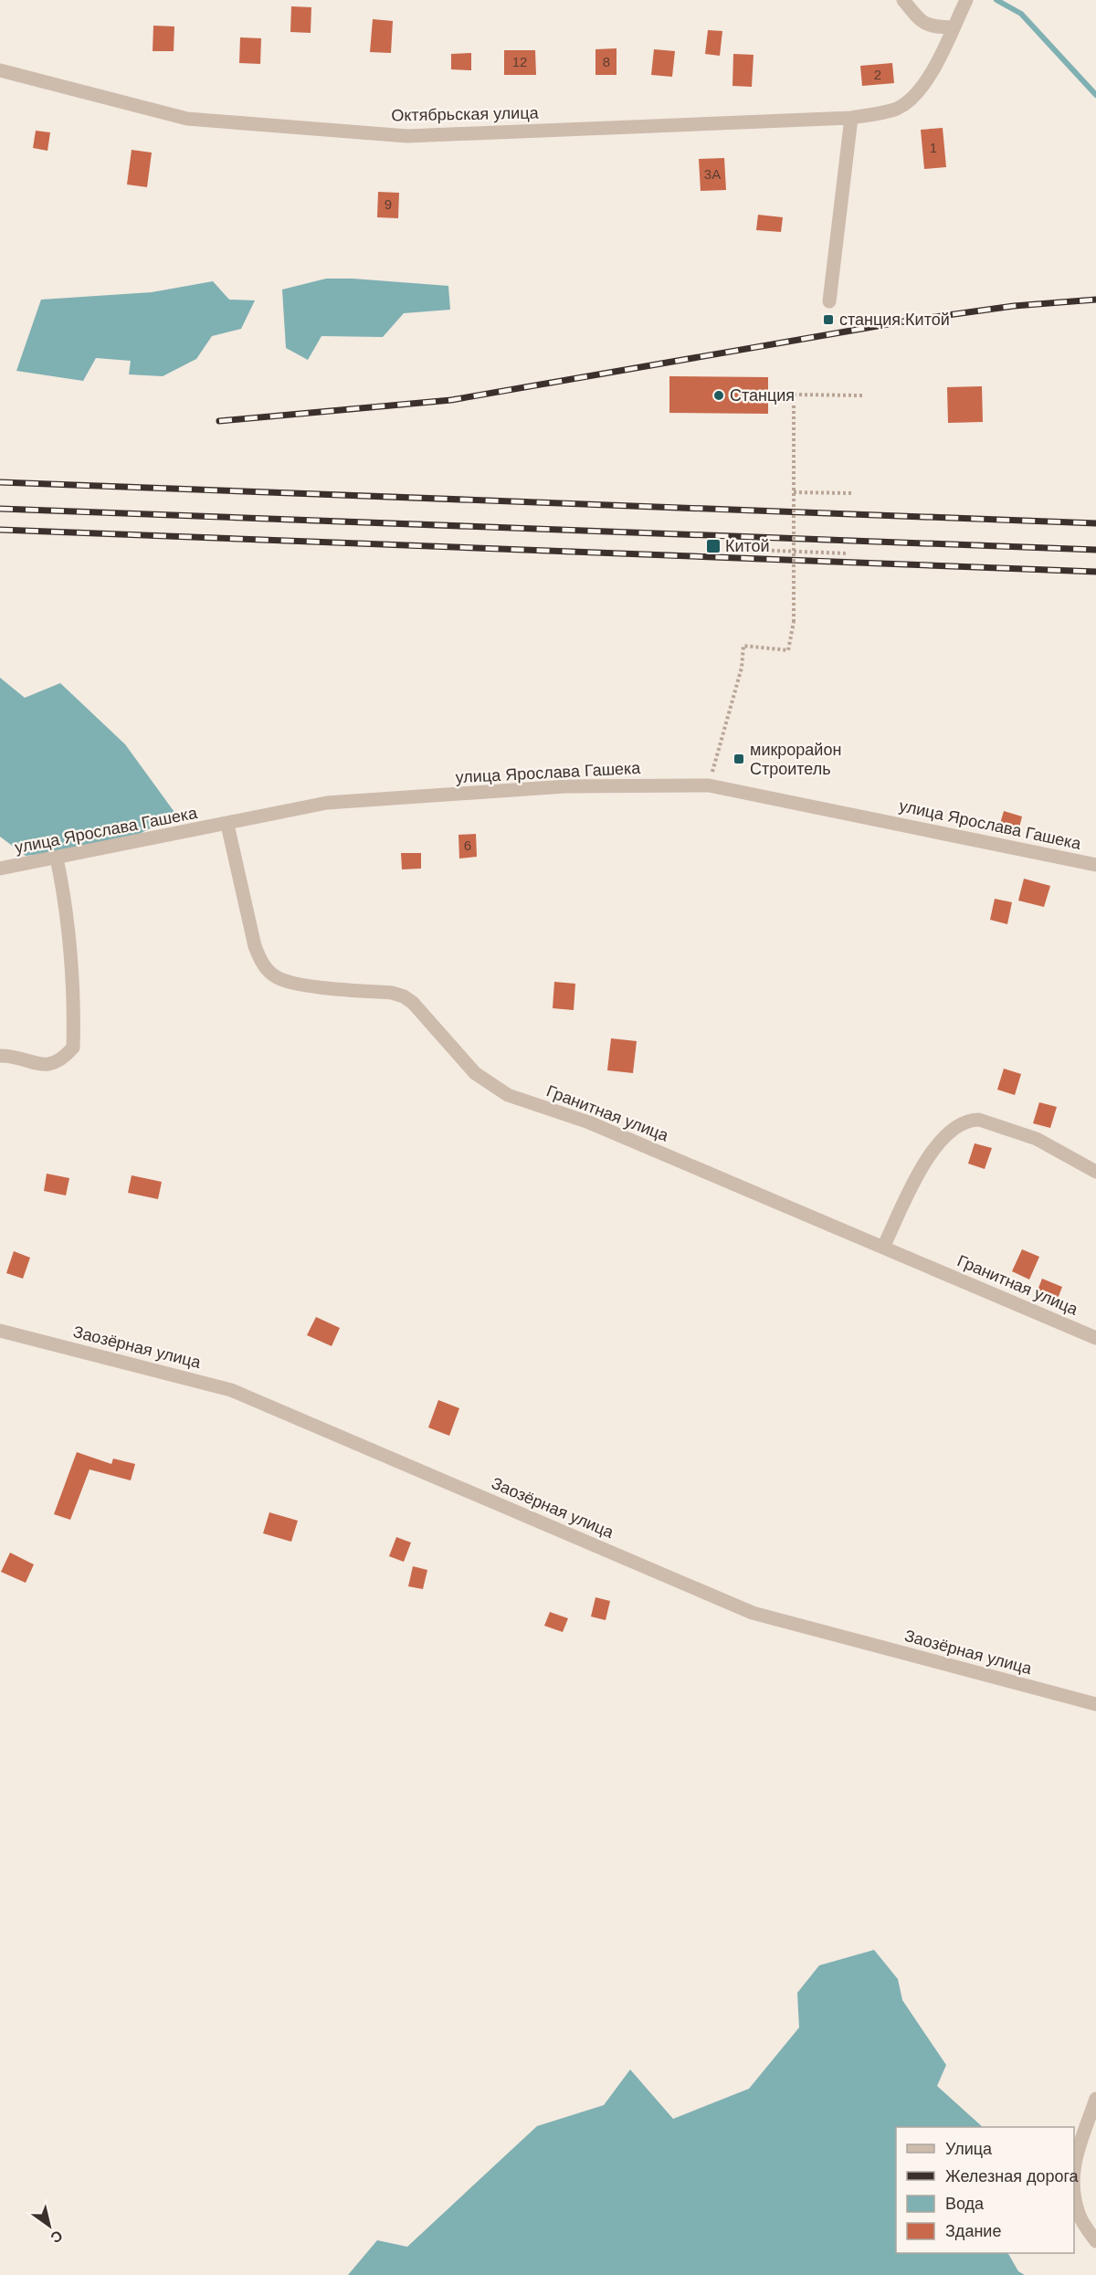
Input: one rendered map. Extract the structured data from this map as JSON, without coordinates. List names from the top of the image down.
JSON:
{
  "streets": {
    "street": [
      "Октябрьская улица",
      "улица Ярослава Гашека",
      "Гранитная улица",
      "Заозёрная улица"
    ]
  },
  "crossings": [
    ["улица Ярослава Гашека", "Гранитная улица"]
  ],
  "places": {
    "transit": ["станция Китой", "Китой", "микрорайон Строитель"],
    "other": ["Станция"]
  },
  "house_numbers": [
    "12",
    "8",
    "2",
    "1",
    "3А",
    "9",
    "6"
  ],
  "legend": [
    "Улица",
    "Железная дорога",
    "Вода",
    "Здание"
  ],
  "north": "bottom right"
}
